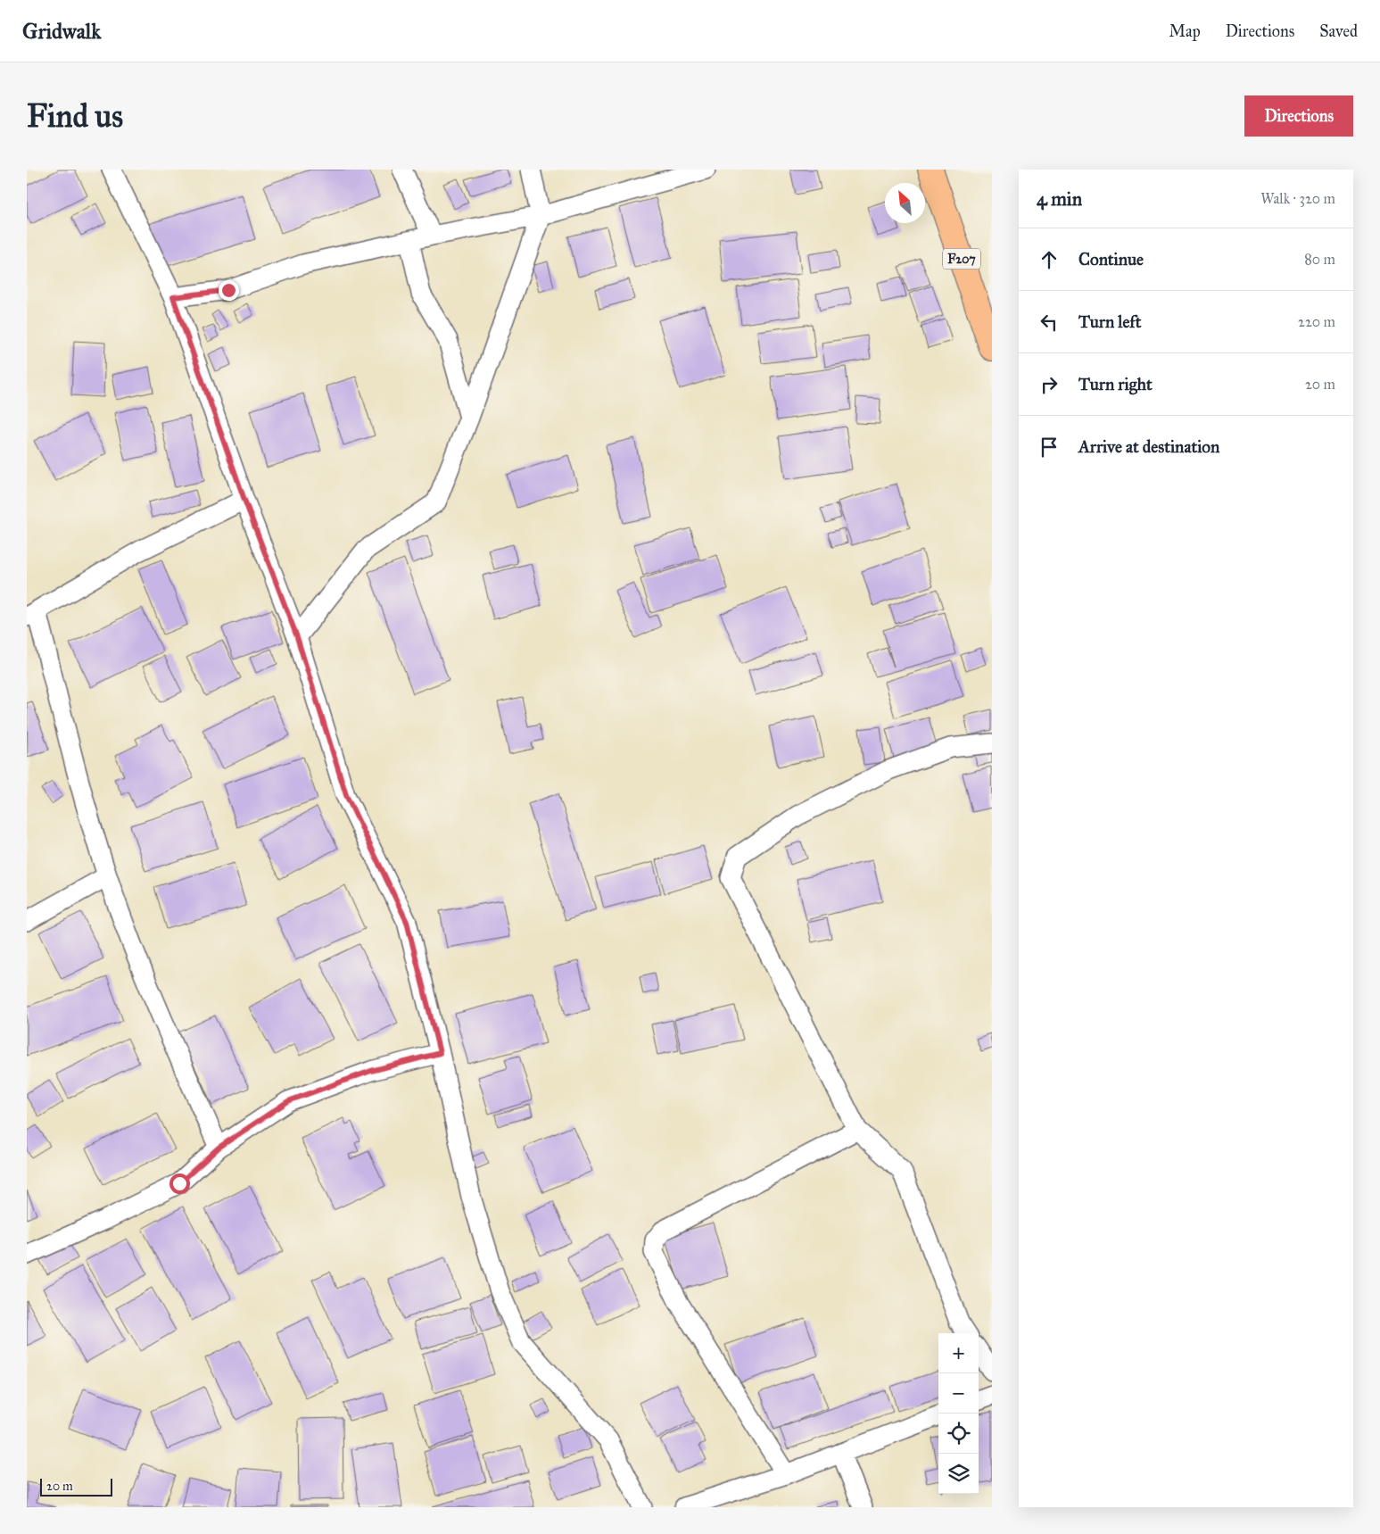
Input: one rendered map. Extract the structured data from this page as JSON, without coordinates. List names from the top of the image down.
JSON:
{
  "streets": {
    "main road": ["F207"]
  },
  "scale_bar": "20 m",
  "north": "top left",
  "page": {
    "header": "Gridwalk",
    "nav": ["Map", "Directions", "Saved"],
    "buttons": "Directions",
    "title": "Find us",
    "heading": ["4 min", "Walk · 320 m"],
    "list": [
      ["Continue", "80 m"],
      ["Turn left", "220 m"],
      ["Turn right", "20 m"],
      "Arrive at destination"
    ],
    "map_buttons": ["+", "−"],
    "scale": "20 m"
  }
}
